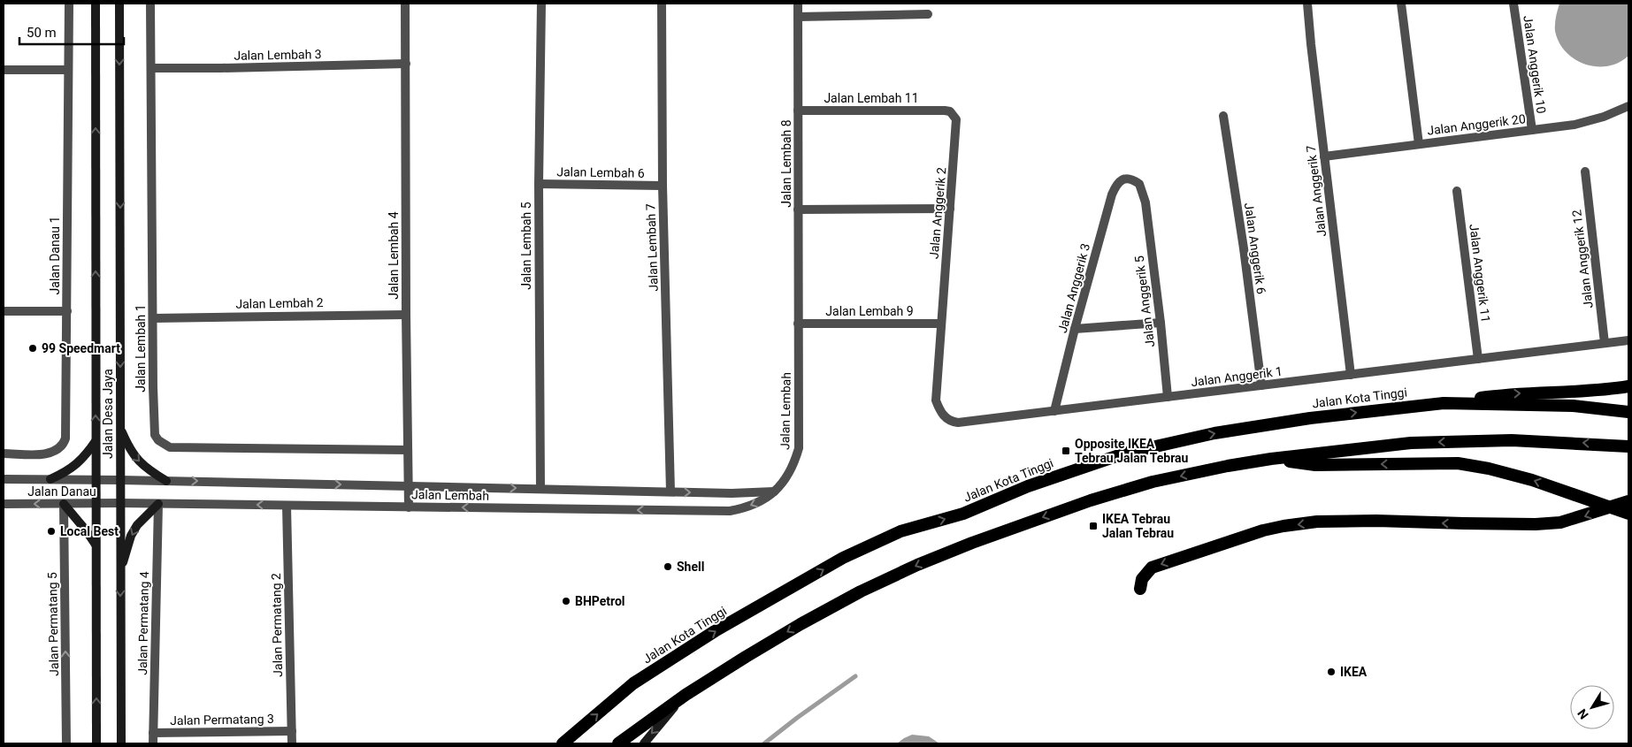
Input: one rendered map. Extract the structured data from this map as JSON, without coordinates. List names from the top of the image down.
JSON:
{
  "streets": {
    "highway": ["Jalan Kota Tinggi"],
    "main road": ["Jalan Desa Jaya"],
    "street": [
      "Jalan Lembah 3",
      "Jalan Anggerik 10",
      "Jalan Lembah 11",
      "Jalan Anggerik 20",
      "Jalan Lembah 8",
      "Jalan Lembah 6",
      "Jalan Anggerik 7",
      "Jalan Anggerik 2",
      "Jalan Lembah 5",
      "Jalan Lembah 7",
      "Jalan Anggerik 6",
      "Jalan Danau 1",
      "Jalan Lembah 4",
      "Jalan Anggerik 12",
      "Jalan Anggerik 11",
      "Jalan Anggerik 3",
      "Jalan Anggerik 5",
      "Jalan Lembah 2",
      "Jalan Lembah 9",
      "Jalan Lembah 1",
      "Jalan Anggerik 1",
      "Jalan Lembah",
      "Jalan Danau",
      "Jalan Permatang 4",
      "Jalan Permatang 5",
      "Jalan Permatang 2",
      "Jalan Permatang 3"
    ]
  },
  "crossings": [
    ["Jalan Lembah 3", "Jalan Lembah 4"],
    ["Jalan Lembah 3", "Jalan Lembah 1"],
    ["Jalan Anggerik 10", "Jalan Anggerik 20"],
    ["Jalan Lembah 11", "Jalan Lembah 8"],
    ["Jalan Lembah 11", "Jalan Anggerik 2"],
    ["Jalan Anggerik 20", "Jalan Anggerik 7"],
    ["Jalan Lembah 8", "Jalan Lembah 9"],
    ["Jalan Lembah 8", "Jalan Lembah"],
    ["Jalan Lembah 6", "Jalan Lembah 5"],
    ["Jalan Lembah 6", "Jalan Lembah 7"],
    ["Jalan Anggerik 7", "Jalan Anggerik 1"],
    ["Jalan Anggerik 2", "Jalan Lembah 9"],
    ["Jalan Anggerik 2", "Jalan Anggerik 1"],
    ["Jalan Lembah 5", "Jalan Lembah"],
    ["Jalan Lembah 7", "Jalan Lembah"],
    ["Jalan Anggerik 6", "Jalan Anggerik 1"],
    ["Jalan Lembah 4", "Jalan Lembah 2"],
    ["Jalan Lembah 4", "Jalan Lembah 1"],
    ["Jalan Lembah 4", "Jalan Lembah"],
    ["Jalan Anggerik 12", "Jalan Anggerik 1"],
    ["Jalan Anggerik 11", "Jalan Anggerik 1"],
    ["Jalan Anggerik 3", "Jalan Anggerik 5"],
    ["Jalan Anggerik 3", "Jalan Anggerik 1"],
    ["Jalan Anggerik 5", "Jalan Anggerik 1"],
    ["Jalan Lembah 2", "Jalan Lembah 1"],
    ["Jalan Lembah 9", "Jalan Anggerik 1"],
    ["Jalan Lembah 9", "Jalan Lembah"],
    ["Jalan Lembah", "Jalan Desa Jaya"],
    ["Jalan Lembah", "Jalan Danau"],
    ["Jalan Lembah", "Jalan Permatang 4"],
    ["Jalan Lembah", "Jalan Permatang 2"],
    ["Jalan Desa Jaya", "Jalan Danau"],
    ["Jalan Danau", "Jalan Permatang 5"],
    ["Jalan Permatang 4", "Jalan Permatang 3"],
    ["Jalan Permatang 2", "Jalan Permatang 3"]
  ],
  "one_way": ["Jalan Permatang 5"],
  "places": {
    "other": [
      "99 Speedmart",
      "Local Best",
      "Shell",
      "BHPetrol",
      "IKEA"
    ],
    "transit": ["Opposite IKEA Tebrau Jalan Tebrau", "IKEA Tebrau Jalan Tebrau"]
  },
  "scale_bar": "50 m",
  "north": "bottom left"
}
